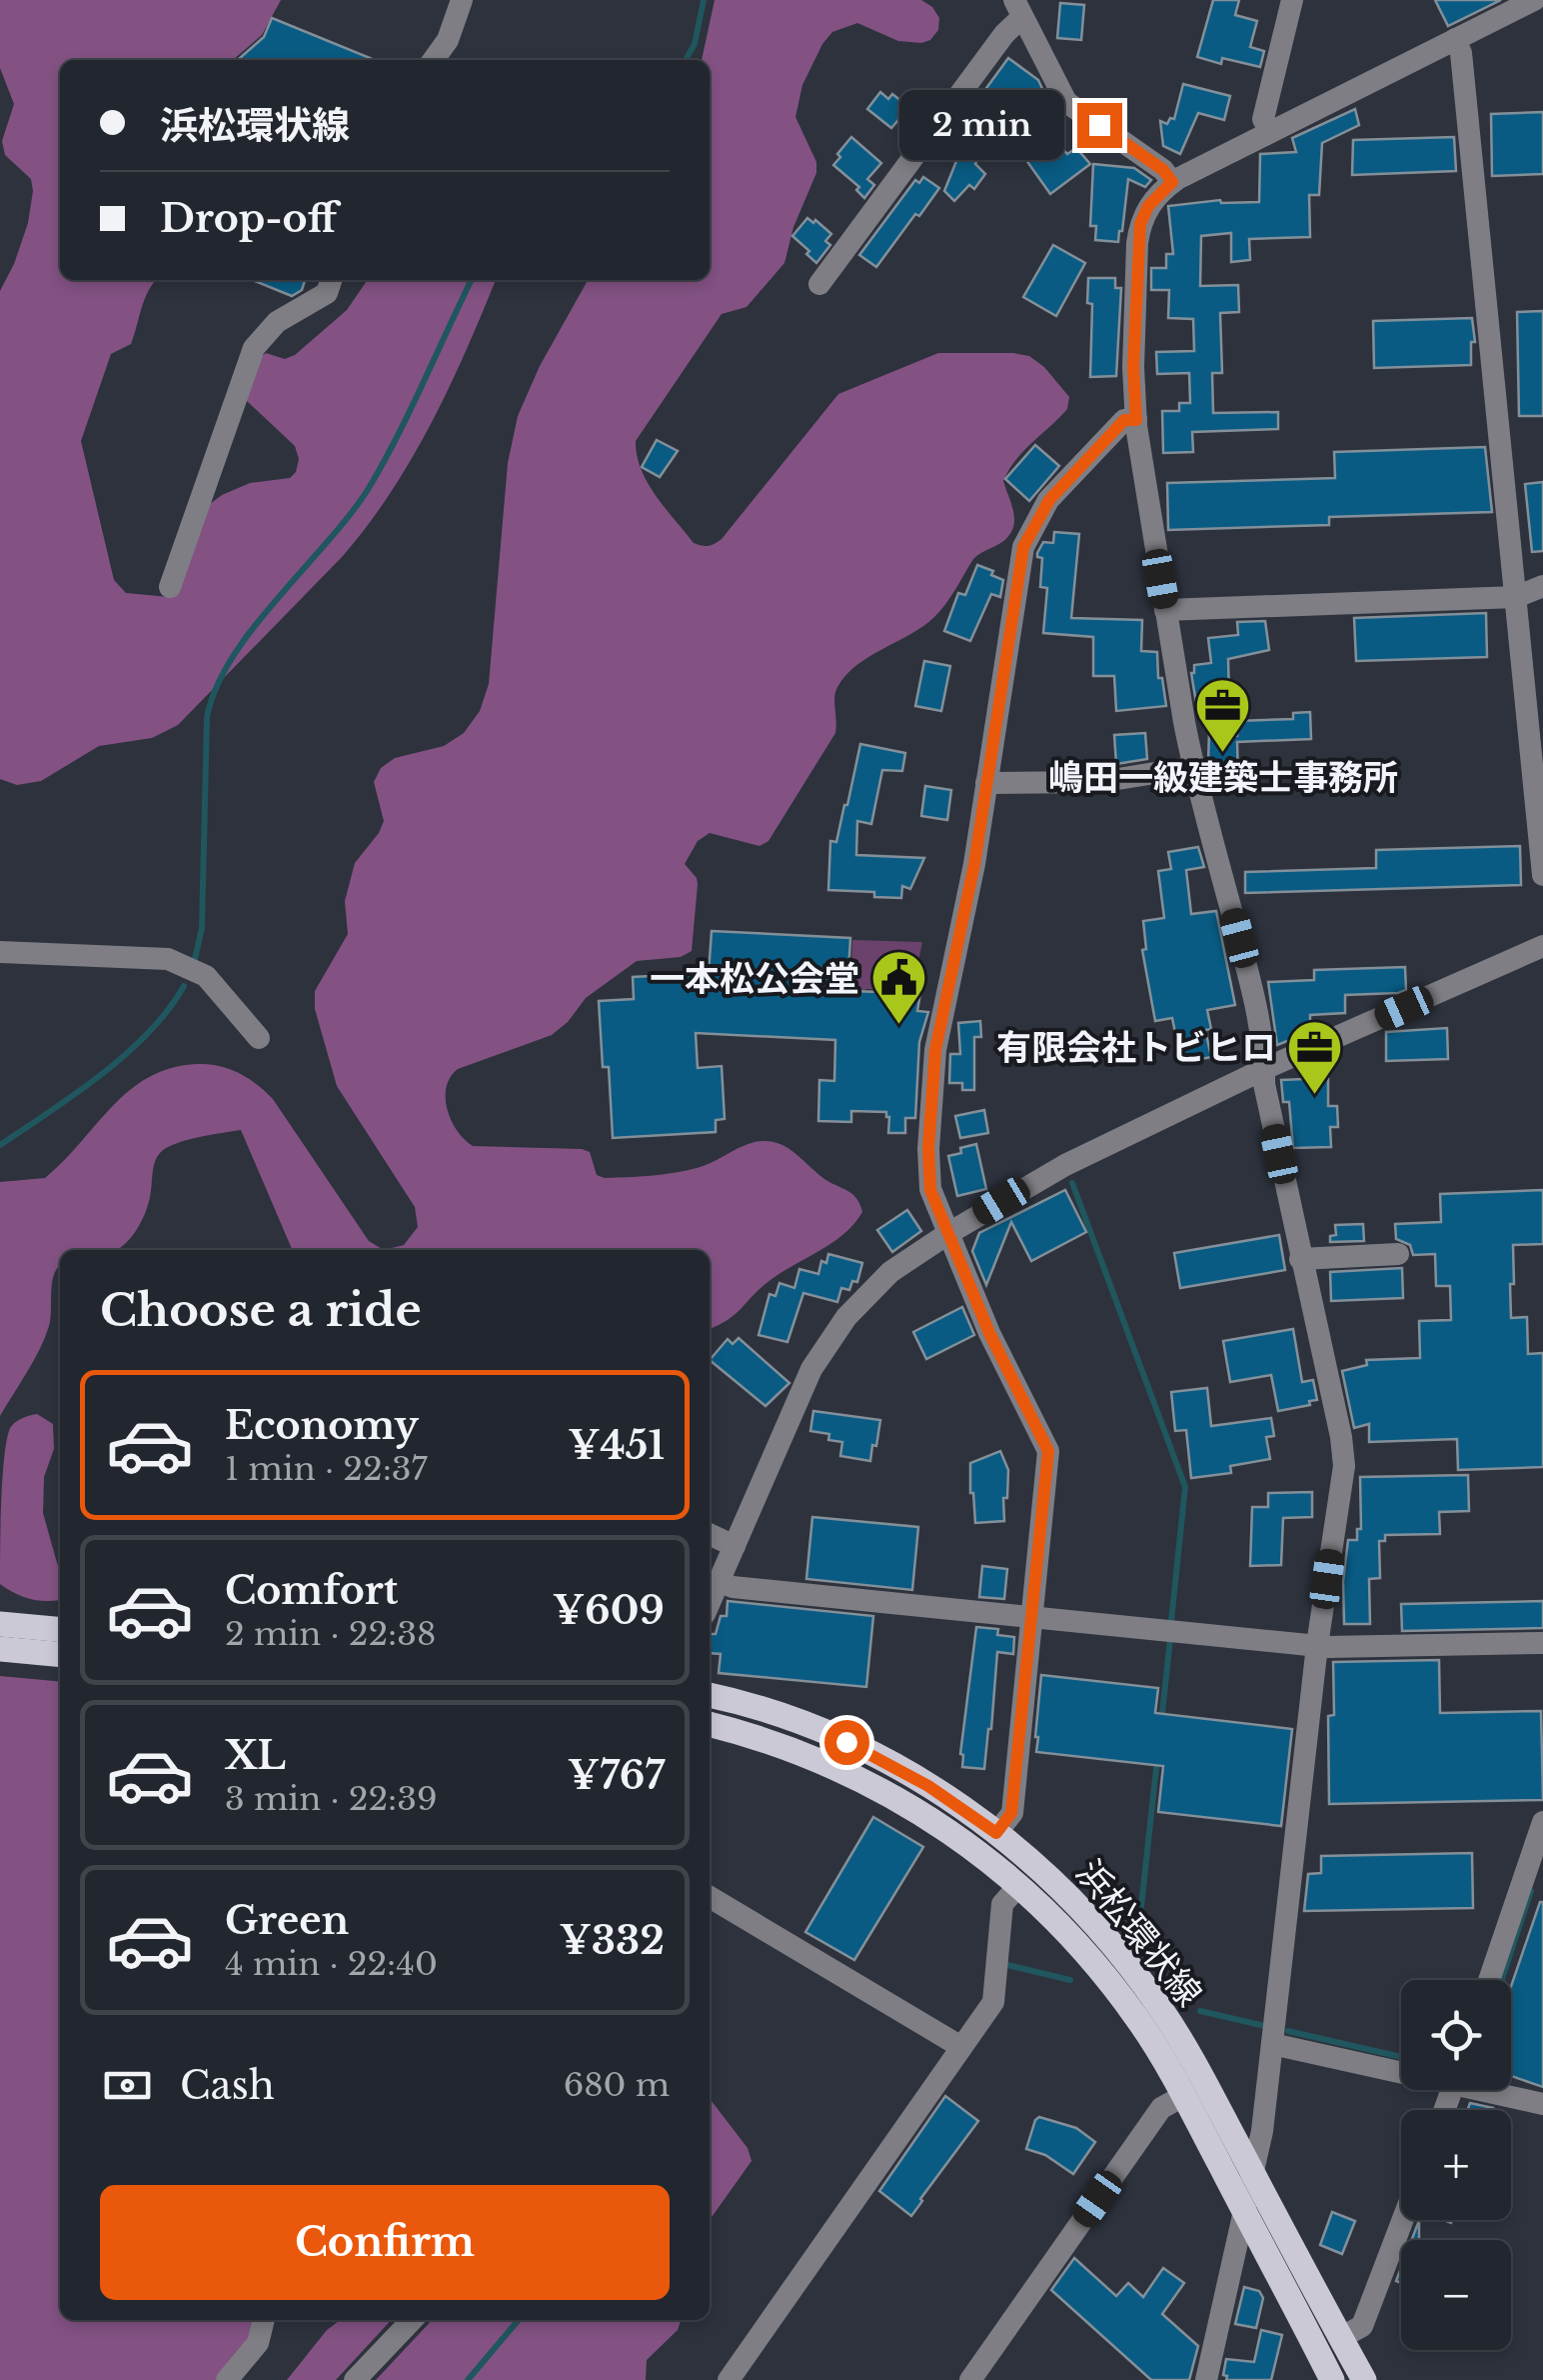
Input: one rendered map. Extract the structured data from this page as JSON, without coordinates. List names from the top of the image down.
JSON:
{
  "streets": {
    "main road": ["浜松環状線"]
  },
  "places": {
    "office": ["嶋田一級建築士事務所", "有限会社トビヒロ"],
    "public building": ["一本松公会堂"]
  },
  "page": {
    "banner": ["浜松環状線", "Drop-off"],
    "bubble": "2 min",
    "heading": "Choose a ride",
    "list": [
      {
        "name": "Economy",
        "note": "1 min · 22:37",
        "value": "¥451"
      },
      {
        "name": "Comfort",
        "note": "2 min · 22:38",
        "value": "¥609"
      },
      {
        "name": "XL",
        "note": "3 min · 22:39",
        "value": "¥767"
      },
      {
        "name": "Green",
        "note": "4 min · 22:40",
        "value": "¥332"
      }
    ],
    "map_buttons": ["+", "−"],
    "pay": ["Cash", "680 m"],
    "buttons": "Confirm"
  }
}
